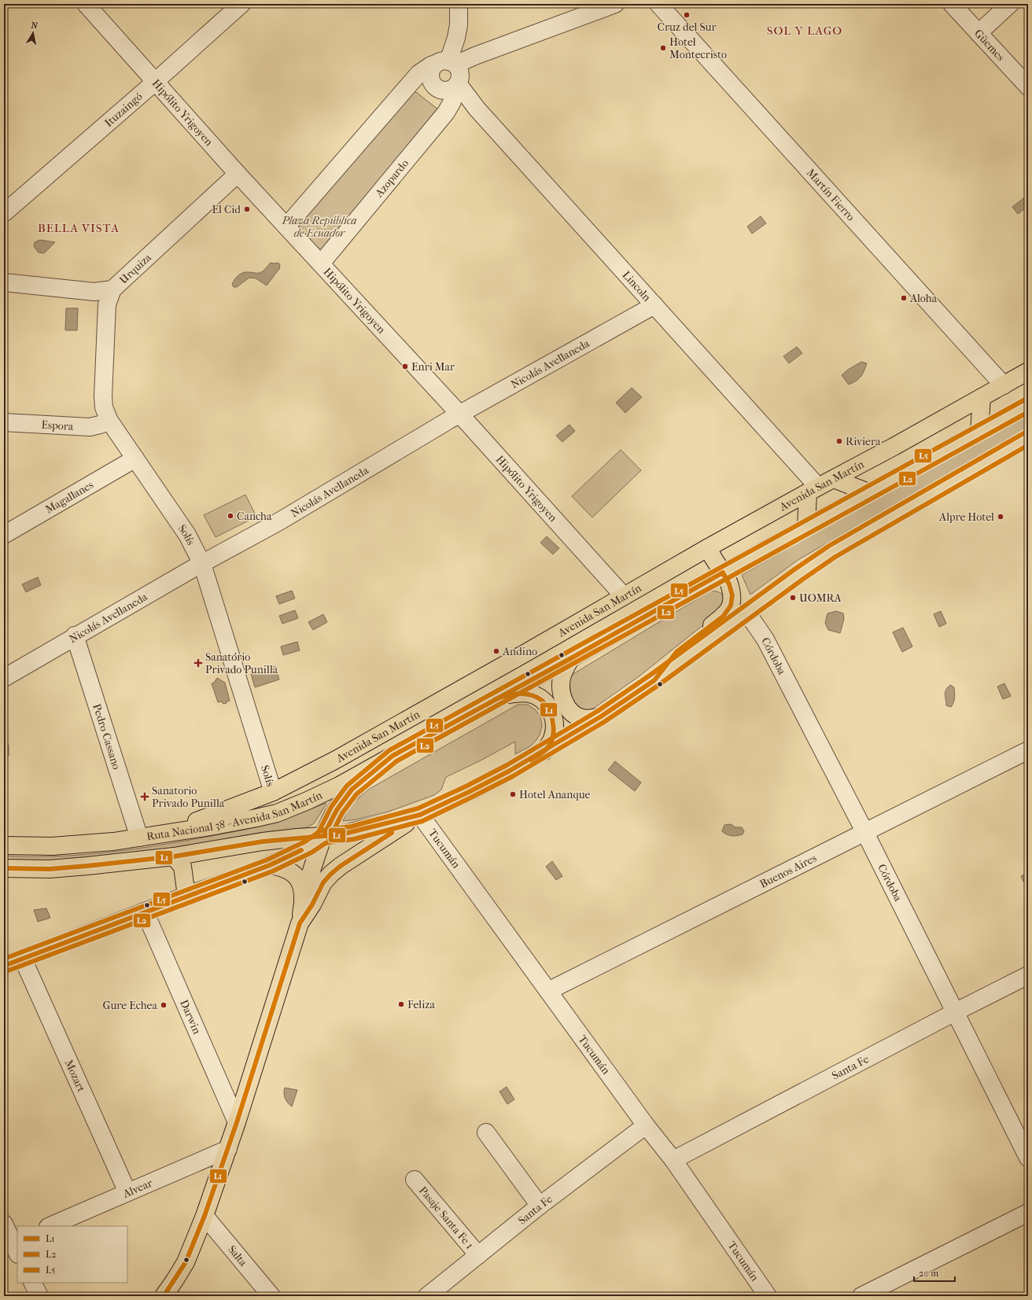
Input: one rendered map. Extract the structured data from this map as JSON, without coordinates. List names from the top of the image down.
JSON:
{
  "streets": {
    "main road": ["Avenida San Martín", "Ruta Nacional 38 - Avenida San Martín"],
    "street": [
      "Güemes",
      "Ituzaingó",
      "Hipólito Yrigoyen",
      "Azopardo",
      "Martín Fierro",
      "Urquiza",
      "Lincoln",
      "Nicolás Avellaneda",
      "Espora",
      "Magallanes",
      "Solís",
      "Córdoba",
      "Pedro Cassano",
      "Tucumán",
      "Buenos Aires",
      "Darwin",
      "Santa Fe",
      "Mozart",
      "Alvear",
      "Pasaje Santa Fe 1",
      "Salta"
    ]
  },
  "crossings": [
    ["Ituzaingó", "Hipólito Yrigoyen"],
    ["Hipólito Yrigoyen", "Azopardo"],
    ["Hipólito Yrigoyen", "Urquiza"],
    ["Hipólito Yrigoyen", "Nicolás Avellaneda"],
    ["Hipólito Yrigoyen", "Avenida San Martín"],
    ["Azopardo", "Lincoln"],
    ["Martín Fierro", "Avenida San Martín"],
    ["Urquiza", "Solís"],
    ["Lincoln", "Nicolás Avellaneda"],
    ["Lincoln", "Avenida San Martín"],
    ["Nicolás Avellaneda", "Solís"],
    ["Nicolás Avellaneda", "Pedro Cassano"],
    ["Espora", "Solís"],
    ["Avenida San Martín", "Solís"],
    ["Avenida San Martín", "Ruta Nacional 38 - Avenida San Martín"],
    ["Magallanes", "Solís"],
    ["Córdoba", "Buenos Aires"],
    ["Córdoba", "Santa Fe"],
    ["Pedro Cassano", "Ruta Nacional 38 - Avenida San Martín"],
    ["Tucumán", "Buenos Aires"],
    ["Tucumán", "Santa Fe"],
    ["Santa Fe", "Pasaje Santa Fe 1"],
    ["Mozart", "Alvear"]
  ],
  "districts": ["SOL Y LAGO", "BELLA VISTA"],
  "parks": ["Plaza República de Ecuador"],
  "places": {
    "other": [
      "Cruz del Sur",
      "Hotel Montecristo",
      "El Cid",
      "Aloha",
      "Enri Mar",
      "Riviera",
      "Cancha",
      "Alpre Hotel",
      "UOMRA",
      "Andino",
      "Hotel Ananque",
      "Feliza",
      "Gure Echea"
    ],
    "health": ["Sanatório Privado Punilla", "Sanatorio Privado Punilla"]
  },
  "lines": ["transit line L5", "transit line L2", "transit line L1"],
  "legend": ["L1", "L2", "L5"],
  "scale_bar": "20 m",
  "north": "top"
}
